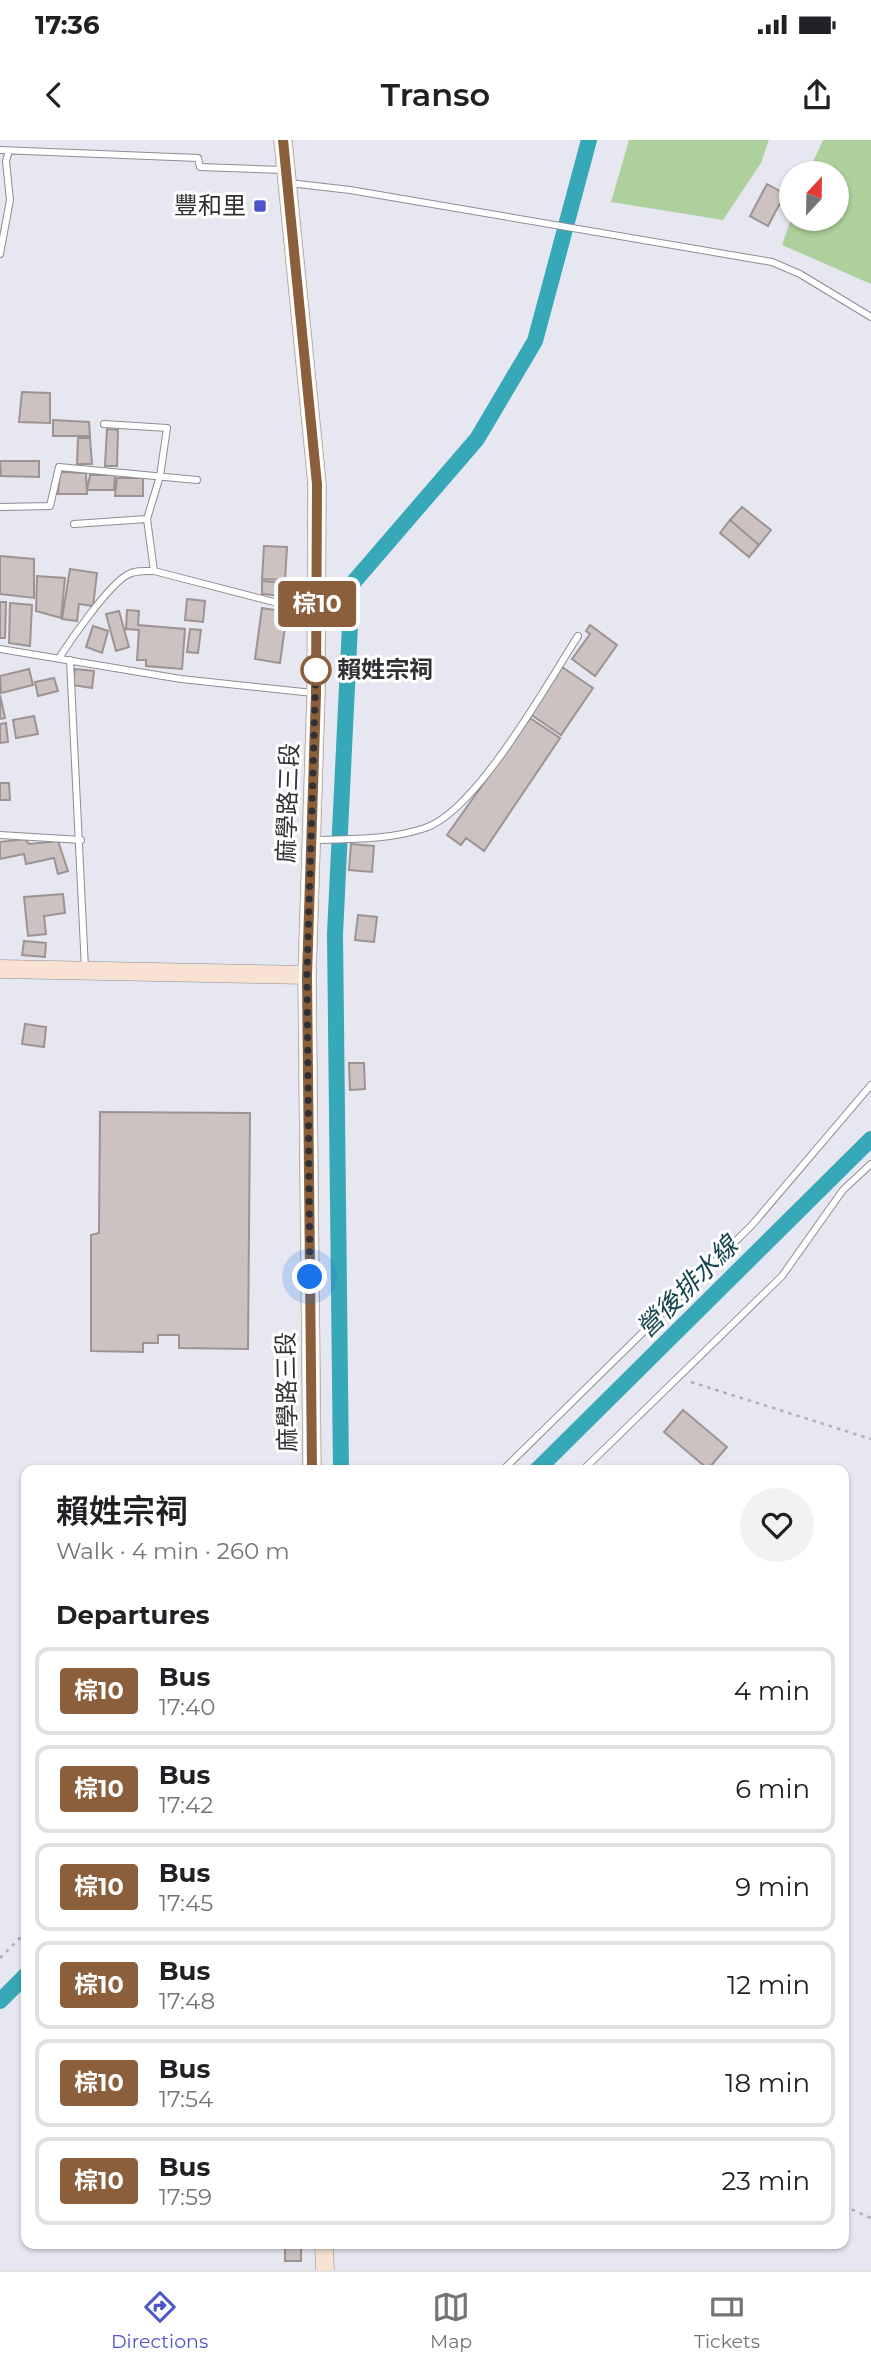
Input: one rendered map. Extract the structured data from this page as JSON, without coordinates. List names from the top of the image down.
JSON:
{
  "streets": {
    "main road": ["麻學路三段"]
  },
  "water": ["營後排水線"],
  "places": {
    "transit": ["豐和里"],
    "other": ["賴姓宗祠"]
  },
  "lines": ["bus line 棕10"],
  "north": "top",
  "page": {
    "status": "17:36",
    "header": "Transo",
    "on_map": "棕10",
    "heading": [
      ["賴姓宗祠", "Walk · 4 min · 260 m"],
      "Departures"
    ],
    "list": [
      {
        "mark": "棕10",
        "name": "Bus",
        "note": "17:40",
        "value": "4 min"
      },
      {
        "mark": "棕10",
        "name": "Bus",
        "note": "17:42",
        "value": "6 min"
      },
      {
        "mark": "棕10",
        "name": "Bus",
        "note": "17:45",
        "value": "9 min"
      },
      {
        "mark": "棕10",
        "name": "Bus",
        "note": "17:48",
        "value": "12 min"
      },
      {
        "mark": "棕10",
        "name": "Bus",
        "note": "17:54",
        "value": "18 min"
      },
      {
        "mark": "棕10",
        "name": "Bus",
        "note": "17:59",
        "value": "23 min"
      }
    ],
    "tabs": ["Directions", "Map", "Tickets"]
  }
}
